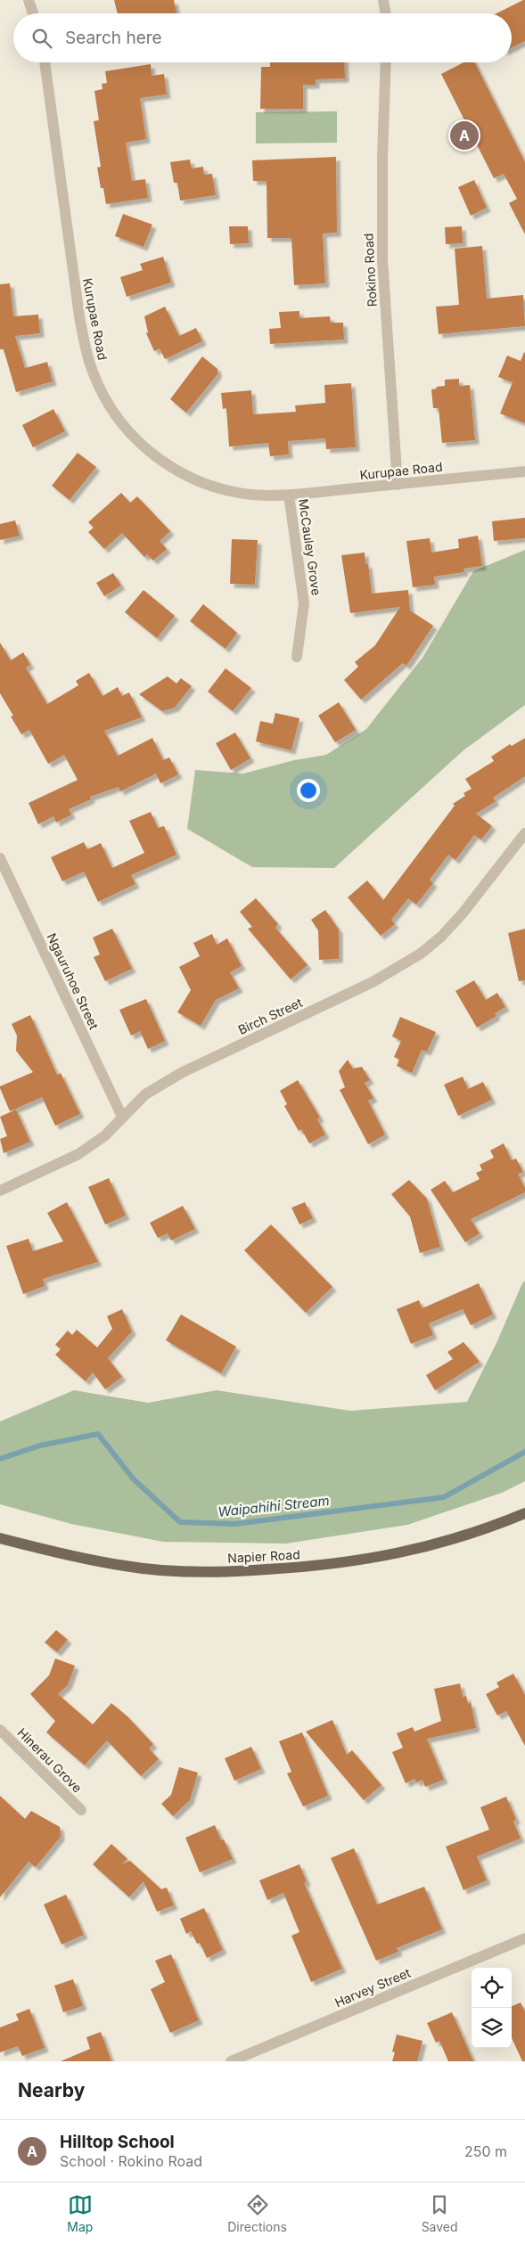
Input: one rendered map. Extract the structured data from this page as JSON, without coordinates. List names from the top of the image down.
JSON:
{
  "streets": {
    "main road": ["Napier Road"],
    "street": [
      "Rokino Road",
      "Kurupae Road",
      "McCauley Grove",
      "Ngauruhoe Street",
      "Birch Street",
      "Hinerau Grove",
      "Harvey Street"
    ]
  },
  "crossings": [
    ["Rokino Road", "Kurupae Road"],
    ["Kurupae Road", "McCauley Grove"],
    ["Ngauruhoe Street", "Birch Street"]
  ],
  "water": ["Waipahihi Stream"],
  "page": {
    "search": "Search here",
    "pins": "A",
    "heading": "Nearby",
    "list": [
      {
        "mark": "A",
        "name": "Hilltop School",
        "note": "School · Rokino Road",
        "value": "250 m"
      }
    ],
    "nav": ["Map", "Directions", "Saved"]
  }
}
